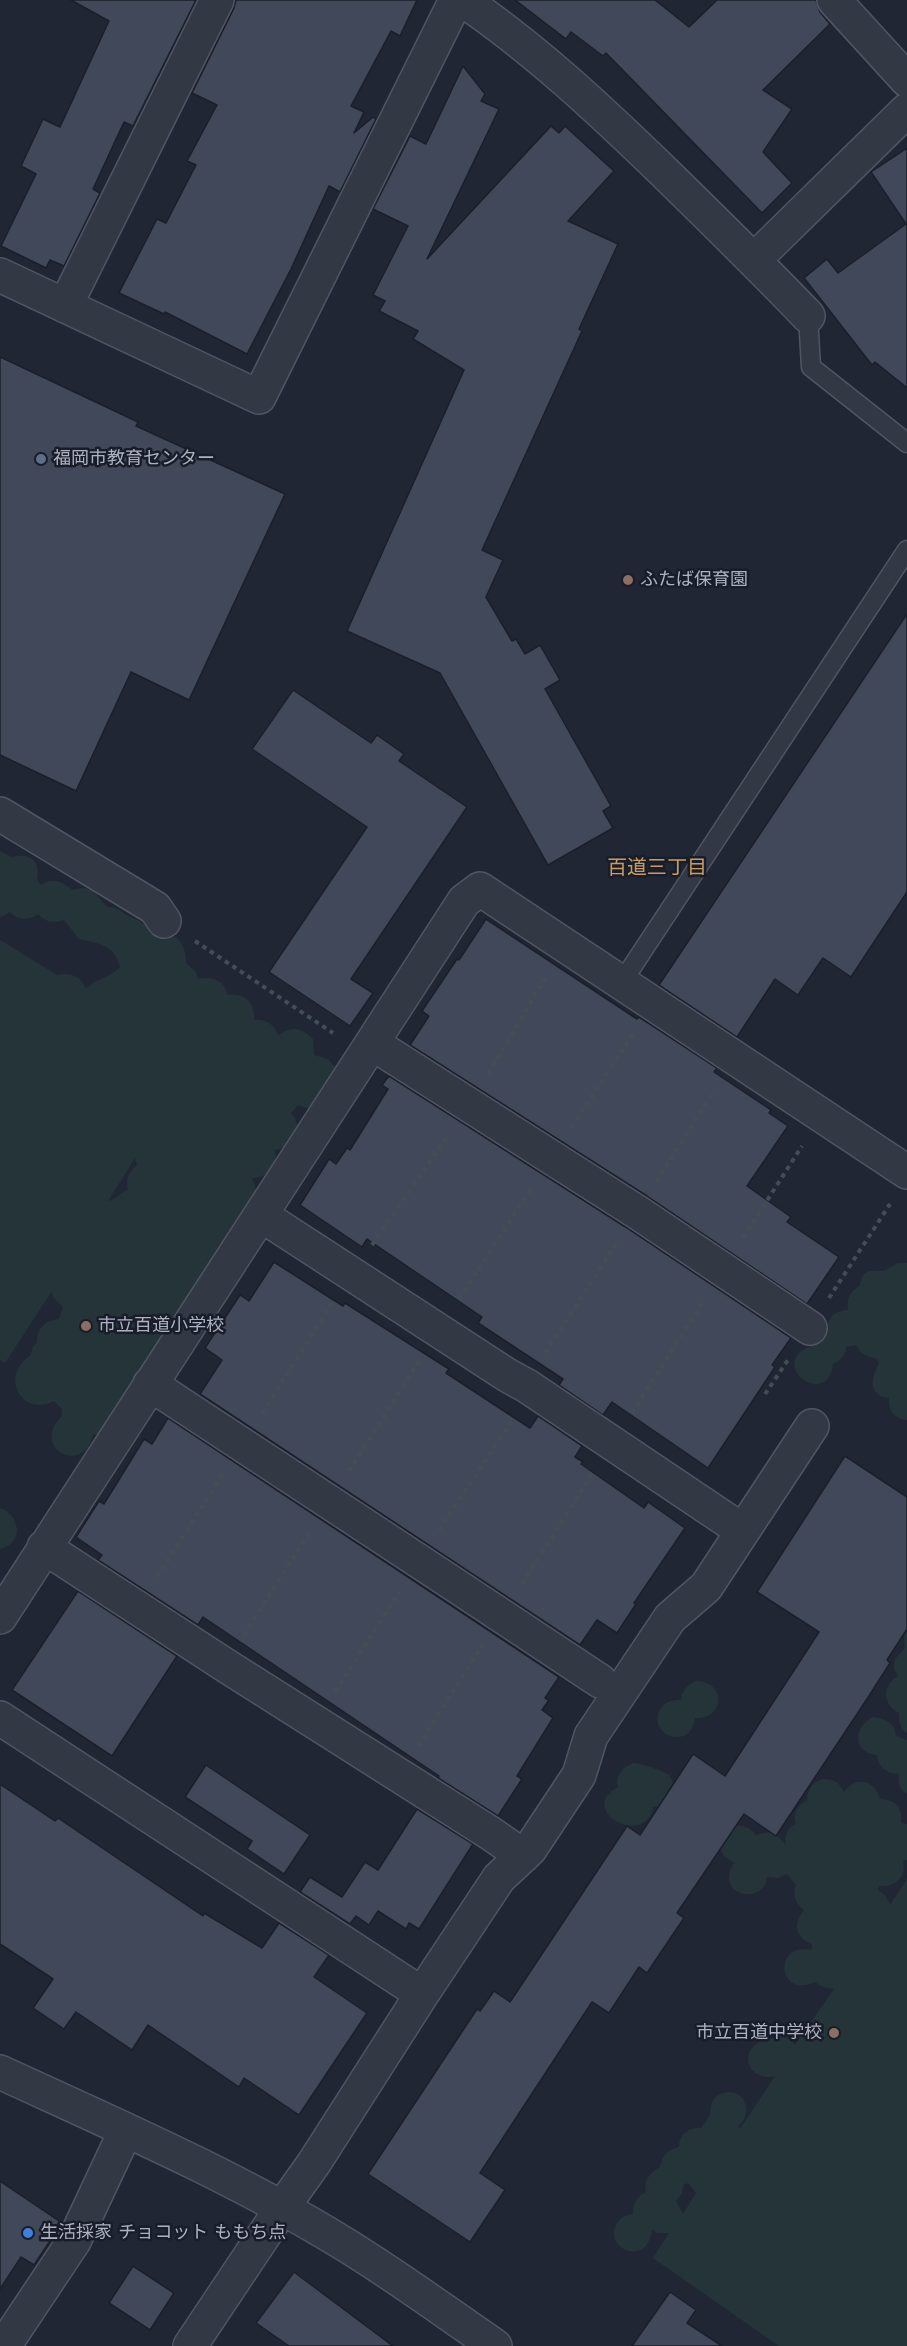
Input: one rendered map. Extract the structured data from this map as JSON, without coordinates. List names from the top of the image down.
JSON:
{
  "districts": ["百道三丁目"],
  "places": [
    "福岡市教育センター",
    "ふたば保育園",
    "市立百道小学校",
    "市立百道中学校",
    "生活採家 チョコット ももち点"
  ]
}
